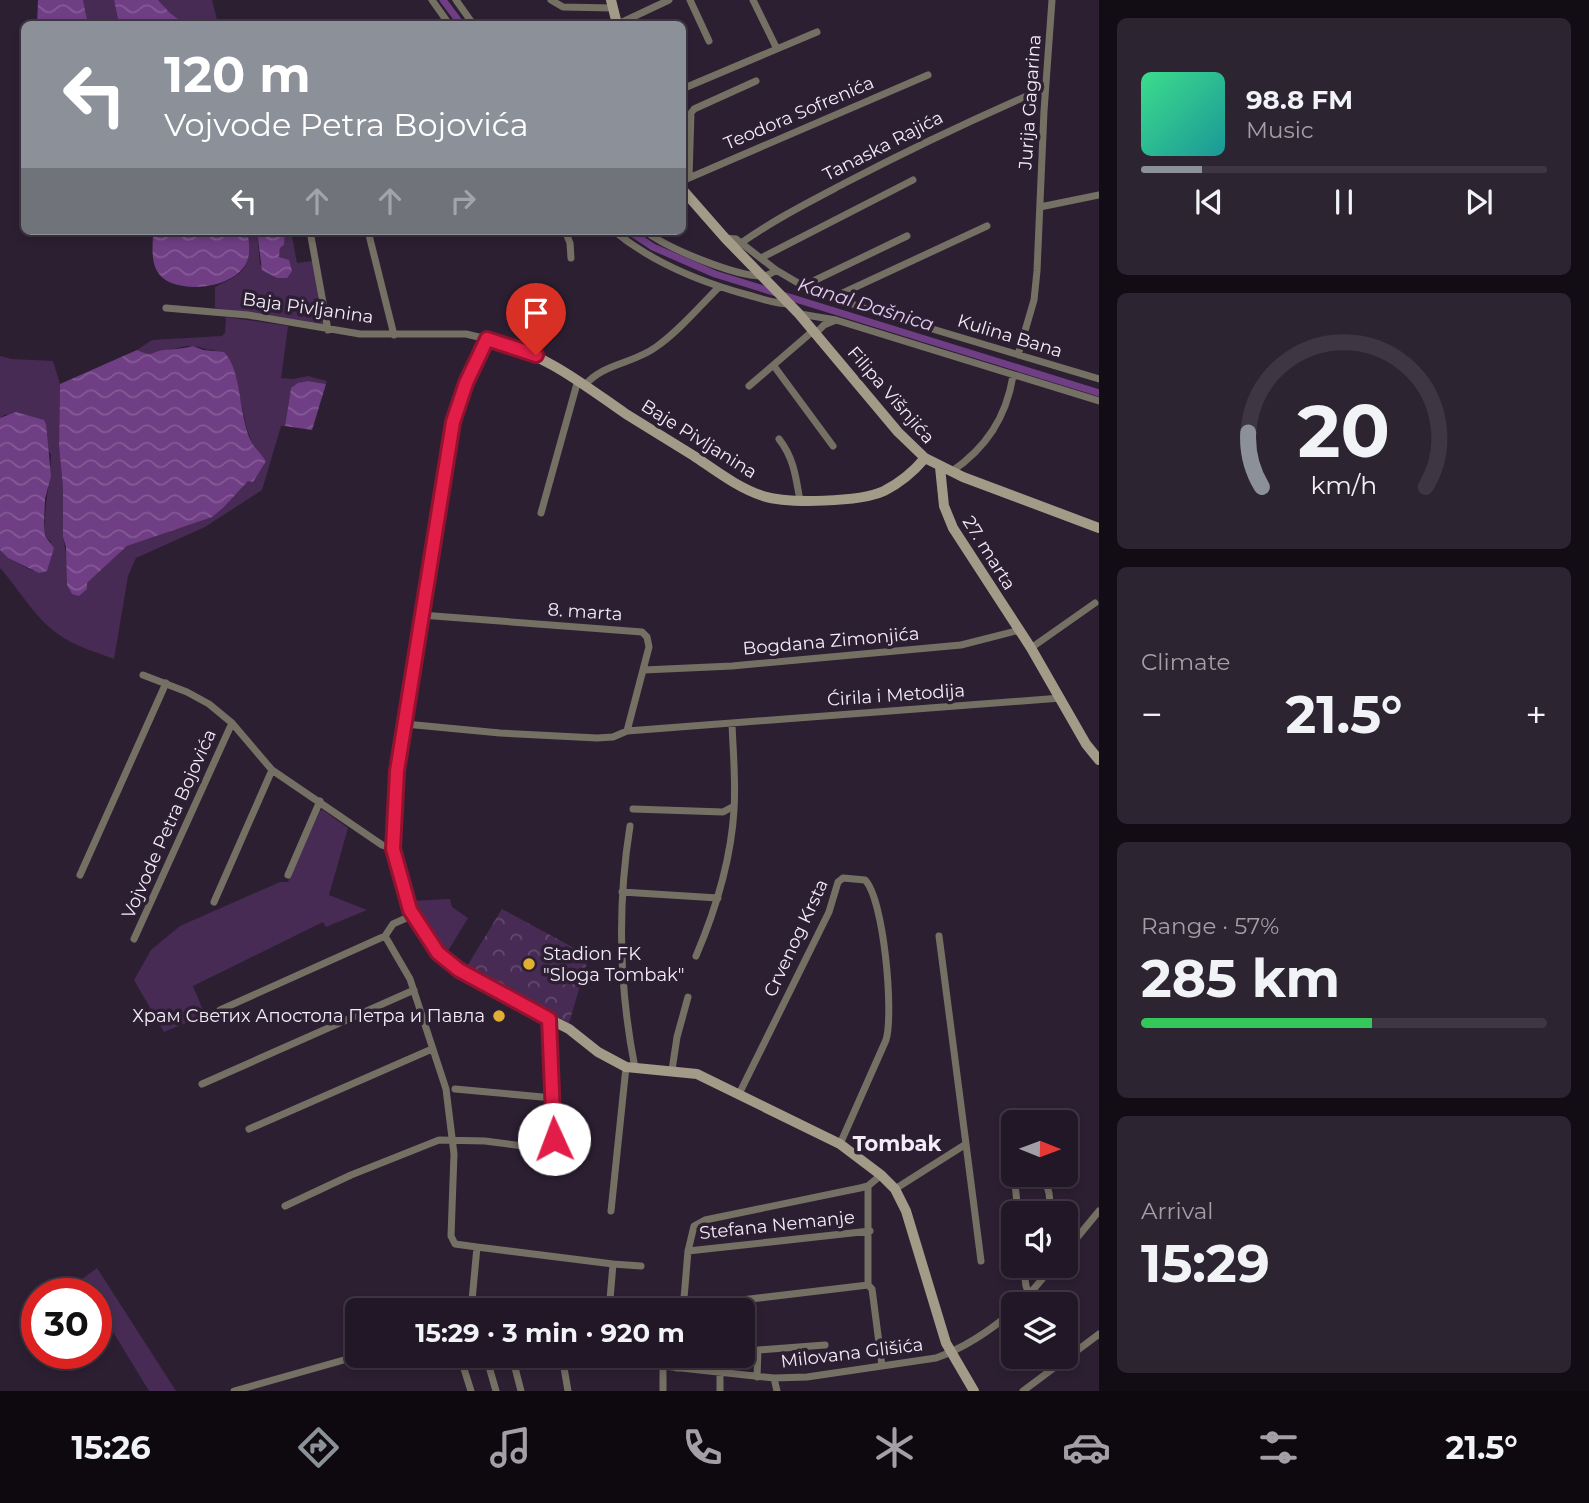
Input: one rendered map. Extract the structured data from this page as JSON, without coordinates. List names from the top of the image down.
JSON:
{
  "streets": {
    "street": [
      "Jurija Gagarina",
      "Teodora Sofrenića",
      "Tanaska Rajića",
      "Baja Pivljanina",
      "Kulina Bana",
      "Filipa Višnjića",
      "Baje Pivljanina",
      "27. marta",
      "8. marta",
      "Bogdana Zimonjića",
      "Ćirila i Metodija",
      "Vojvode Petra Bojovića",
      "Crvenog Krsta",
      "Stefana Nemanje",
      "Milovana Glišića"
    ]
  },
  "crossings": [
    ["Jurija Gagarina", "Tanaska Rajića"],
    ["Jurija Gagarina", "Kulina Bana"],
    ["Tanaska Rajića", "Kulina Bana"],
    ["Baja Pivljanina", "Baje Pivljanina"],
    ["Kulina Bana", "Filipa Višnjića"],
    ["Filipa Višnjića", "Baje Pivljanina"],
    ["Filipa Višnjića", "27. marta"],
    ["27. marta", "Bogdana Zimonjića"],
    ["27. marta", "Ćirila i Metodija"],
    ["8. marta", "Bogdana Zimonjića"],
    ["8. marta", "Ćirila i Metodija"]
  ],
  "districts": ["Tombak"],
  "water": ["Kanal Dašnica"],
  "places": ["Stadion FK \"Sloga Tombak\"", "Храм Светих Апостола Петра и Павла"],
  "north": "right",
  "page": {
    "turn": ["120 m", "Vojvode Petra Bojovića"],
    "song": ["98.8 FM", "Music"],
    "tile": [
      "Climate",
      ["Range · 57%", "285 km"],
      ["Arrival", "15:29"]
    ],
    "heat": ["−", "21.5°", "+"],
    "limit": "30",
    "trip": "15:29 · 3 min · 920 m",
    "tabs": ["15:26", "21.5°"],
    "gauge": ["20", "km/h"]
  }
}
